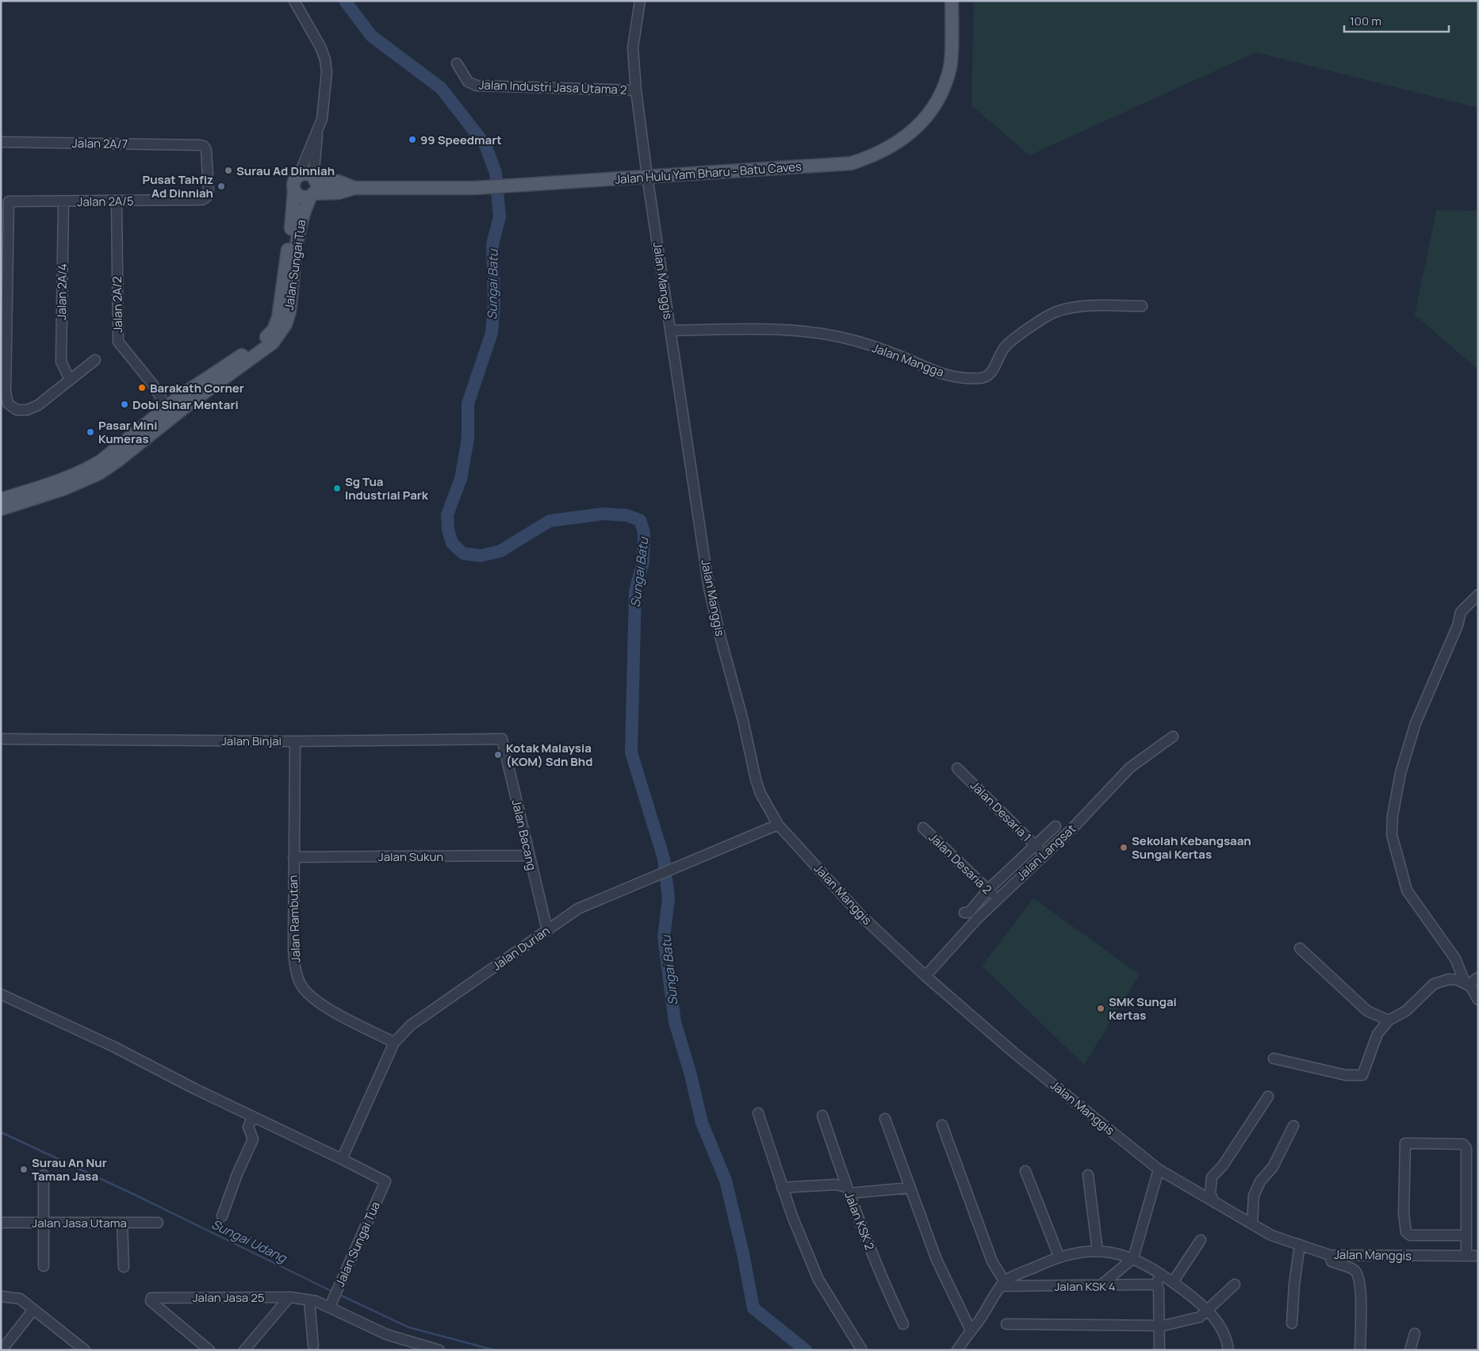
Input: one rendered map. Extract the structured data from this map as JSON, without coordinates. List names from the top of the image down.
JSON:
{
  "streets": {
    "main road": ["Jalan Hulu Yam Bharu - Batu Caves", "Jalan Sungai Tua"],
    "street": [
      "Jalan Industri Jasa Utama 2",
      "Jalan 2A/7",
      "Jalan 2A/5",
      "Jalan Manggis",
      "Jalan 2A/4",
      "Jalan 2A/2",
      "Jalan Mangga",
      "Jalan Binjai",
      "Jalan Desaria 1",
      "Jalan Bacang",
      "Jalan Langsat",
      "Jalan Sukun",
      "Jalan Desaria 2",
      "Jalan Rambutan",
      "Jalan Durian",
      "Jalan KSK 2",
      "Jalan Jasa Utama",
      "Jalan KSK 4",
      "Jalan Jasa 25"
    ]
  },
  "crossings": [
    ["Jalan Industri Jasa Utama 2", "Jalan Manggis"],
    ["Jalan 2A/7", "Jalan 2A/5"],
    ["Jalan Hulu Yam Bharu - Batu Caves", "Jalan Sungai Tua"],
    ["Jalan Hulu Yam Bharu - Batu Caves", "Jalan Manggis"],
    ["Jalan 2A/5", "Jalan 2A/4"],
    ["Jalan 2A/5", "Jalan 2A/2"],
    ["Jalan Sungai Tua", "Jalan 2A/2"],
    ["Jalan Sungai Tua", "Jalan Durian"],
    ["Jalan Sungai Tua", "Jalan Jasa 25"],
    ["Jalan Manggis", "Jalan Mangga"],
    ["Jalan Manggis", "Jalan Langsat"],
    ["Jalan Manggis", "Jalan Durian"],
    ["Jalan Binjai", "Jalan Bacang"],
    ["Jalan Binjai", "Jalan Rambutan"],
    ["Jalan Desaria 1", "Jalan Langsat"],
    ["Jalan Bacang", "Jalan Sukun"],
    ["Jalan Bacang", "Jalan Durian"],
    ["Jalan Langsat", "Jalan Desaria 2"],
    ["Jalan Sukun", "Jalan Rambutan"],
    ["Jalan Rambutan", "Jalan Durian"]
  ],
  "water": ["Sungai Batu", "Sungai Udang"],
  "places": [
    "99 Speedmart",
    "Surau Ad Dinniah",
    "Pusat Tahfiz Ad Dinniah",
    "Barakath Corner",
    "Dobi Sinar Mentari",
    "Pasar Mini Kumeras",
    "Sg Tua Industrial Park",
    "Kotak Malaysia (KOM) Sdn Bhd",
    "Sekolah Kebangsaan Sungai Kertas",
    "SMK Sungai Kertas",
    "Surau An Nur Taman Jasa"
  ],
  "scale_bar": "100 m"
}
